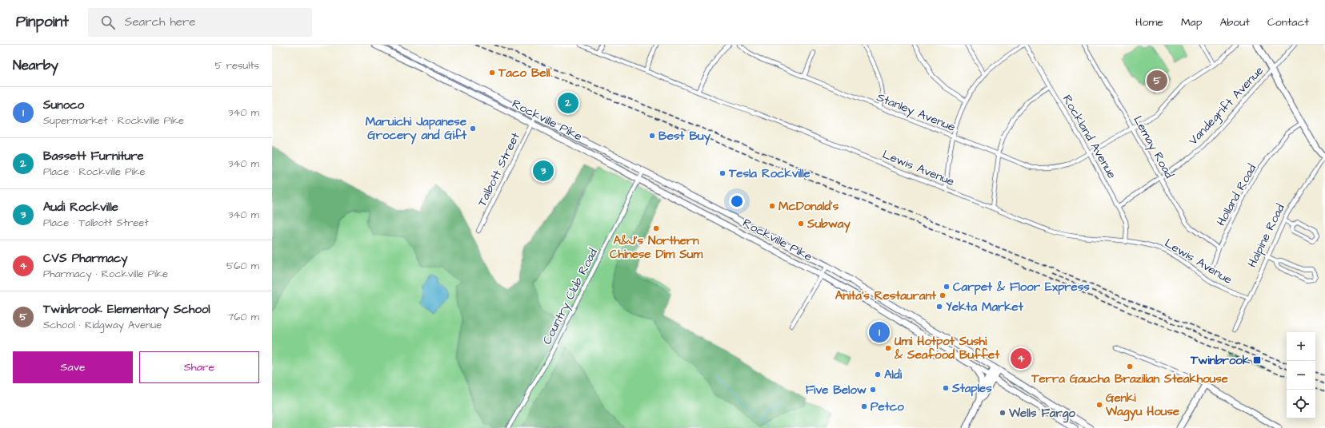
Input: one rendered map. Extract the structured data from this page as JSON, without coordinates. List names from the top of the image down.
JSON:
{
  "streets": {
    "main road": ["Rockville Pike"],
    "street": [
      "Vandegrift Avenue",
      "Stanley Avenue",
      "Rockland Avenue",
      "Lemay Road",
      "Lewis Avenue",
      "Talbott Street",
      "Holland Road",
      "Halpine Road",
      "Country Club Road"
    ]
  },
  "crossings": [
    ["Vandegrift Avenue", "Rockland Avenue"],
    ["Vandegrift Avenue", "Lemay Road"],
    ["Stanley Avenue", "Rockland Avenue"],
    ["Stanley Avenue", "Lemay Road"],
    ["Rockville Pike", "Talbott Street"],
    ["Rockville Pike", "Country Club Road"],
    ["Rockland Avenue", "Lewis Avenue"],
    ["Lemay Road", "Holland Road"],
    ["Lewis Avenue", "Halpine Road"]
  ],
  "places": {
    "other": [
      "Taco Bell",
      "Maruichi Japanese Grocery and Gift",
      "Best Buy",
      "Tesla Rockville",
      "McDonald's",
      "Subway",
      "A&J's Northern Chinese Dim Sum",
      "Carpet & Floor Express",
      "Anita's Restaurant",
      "Yekta Market",
      "Umi Hotpot Sushi & Seafood Buffet",
      "Terra Gaucha Brazilian Steakhouse",
      "Aldi",
      "Staples",
      "Five Below",
      "Genki Wagyu House",
      "Petco",
      "Wells Fargo"
    ],
    "transit": ["Twinbrook"]
  },
  "page": {
    "header": "Pinpoint",
    "search": "Search here",
    "nav": [
      "Home",
      "Map",
      "About",
      "Contact"
    ],
    "heading": ["Nearby", "5 results"],
    "pins": [
      "5",
      "2",
      "3",
      "1",
      "4"
    ],
    "list": [
      {
        "mark": "1",
        "name": "Sunoco",
        "note": "Supermarket · Rockville Pike",
        "value": "340 m"
      },
      {
        "mark": "2",
        "name": "Bassett Furniture",
        "note": "Place · Rockville Pike",
        "value": "340 m"
      },
      {
        "mark": "3",
        "name": "Audi Rockville",
        "note": "Place · Talbott Street",
        "value": "340 m"
      },
      {
        "mark": "4",
        "name": "CVS Pharmacy",
        "note": "Pharmacy · Rockville Pike",
        "value": "560 m"
      },
      {
        "mark": "5",
        "name": "Twinbrook Elementary School",
        "note": "School · Ridgway Avenue",
        "value": "760 m"
      }
    ],
    "map_buttons": ["+", "−"],
    "buttons": ["Save", "Share"]
  }
}
